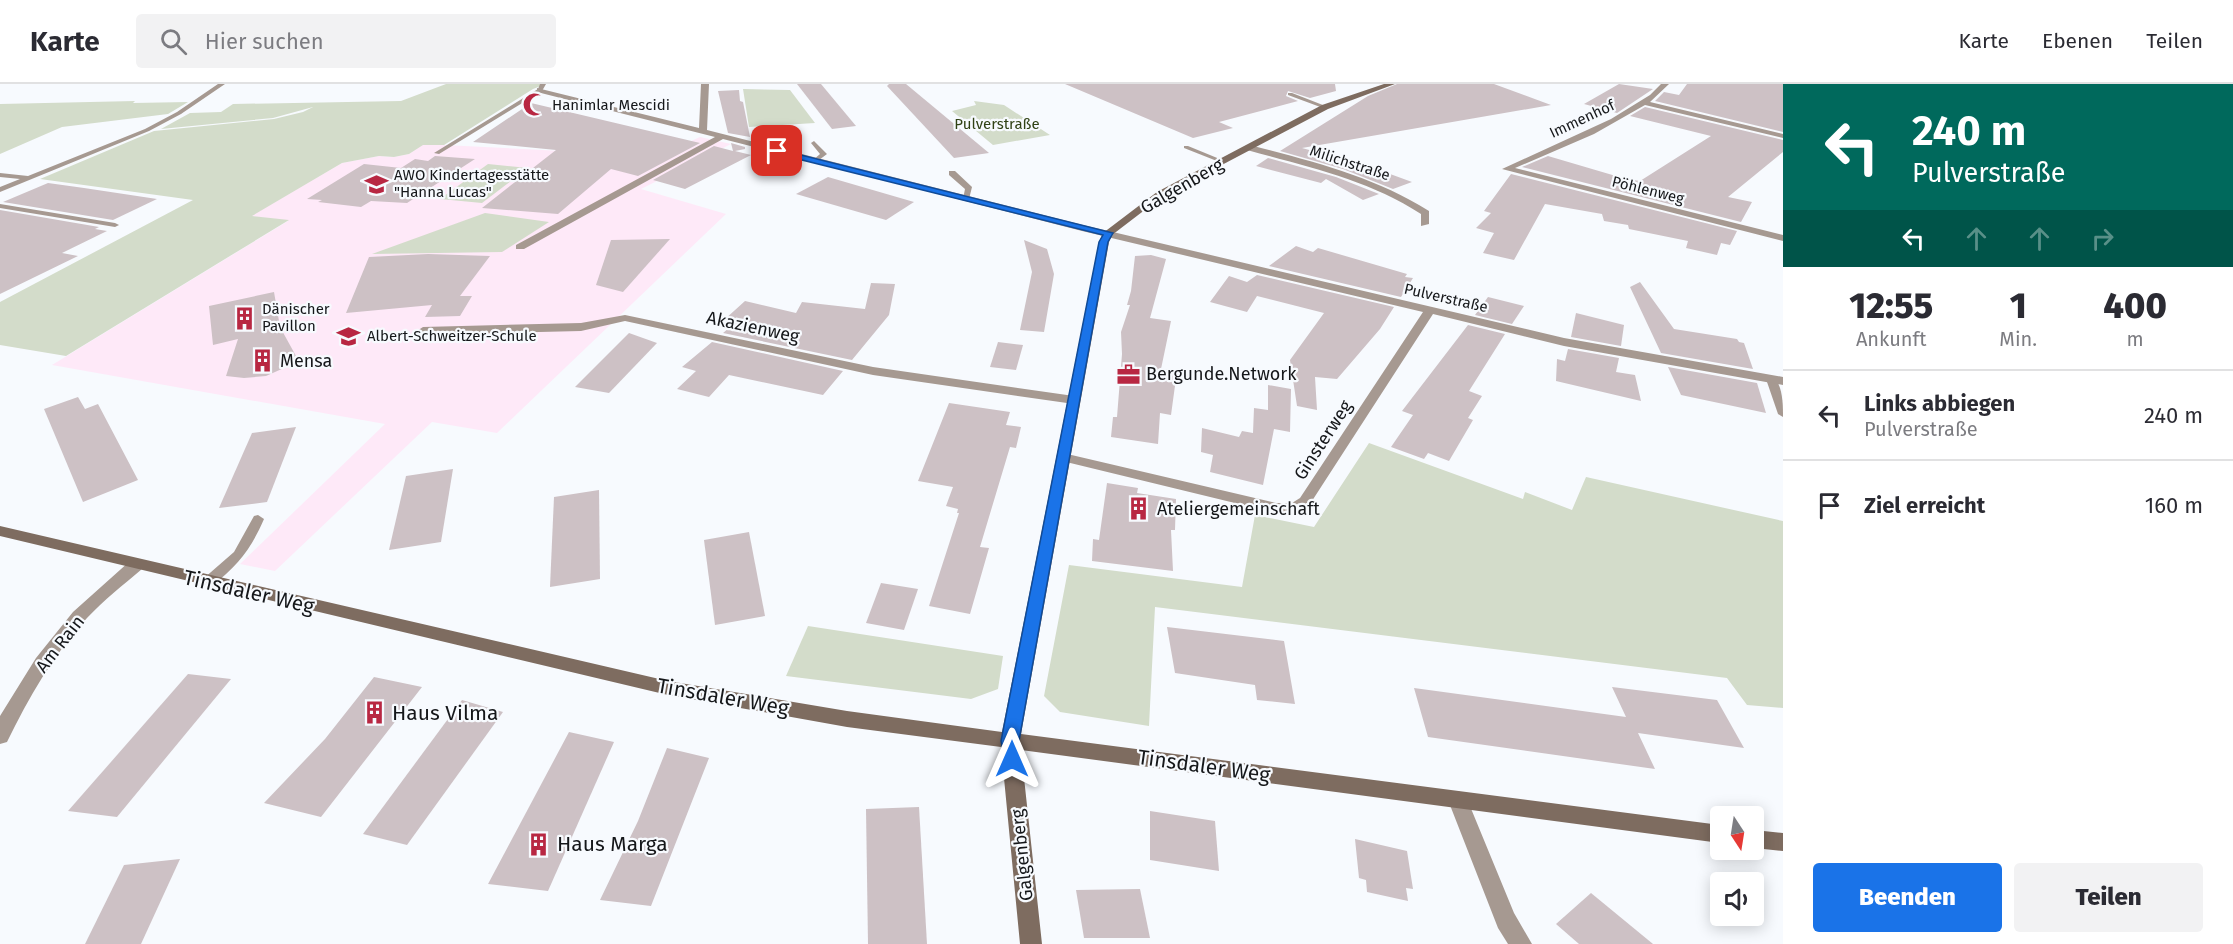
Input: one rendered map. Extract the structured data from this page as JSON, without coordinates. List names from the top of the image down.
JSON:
{
  "streets": {
    "street": [
      "Immenhof",
      "Milichstraße",
      "Galgenberg",
      "Pöhlenweg",
      "Pulverstraße",
      "Akazienweg",
      "Ginsterweg",
      "Tinsdaler Weg",
      "Am Rain"
    ]
  },
  "crossings": [
    ["Immenhof", "Pöhlenweg"],
    ["Milichstraße", "Galgenberg"],
    ["Galgenberg", "Pulverstraße"],
    ["Galgenberg", "Akazienweg"],
    ["Galgenberg", "Ginsterweg"],
    ["Galgenberg", "Tinsdaler Weg"],
    ["Pulverstraße", "Ginsterweg"],
    ["Tinsdaler Weg", "Am Rain"]
  ],
  "parks": ["Pulverstraße"],
  "places": {
    "mosque": ["Hanimlar Mescidi"],
    "school or university": ["AWO Kindertagesstätte \"Hanna Lucas\"", "Albert-Schweitzer-Schule"],
    "building": [
      "Dänischer Pavillon",
      "Mensa",
      "Ateliergemeinschaft",
      "Haus Vilma",
      "Haus Marga"
    ],
    "office": ["Bergunde.Network"]
  },
  "north": "bottom",
  "page": {
    "header": "Karte",
    "search": "Hier suchen",
    "nav": ["Karte", "Ebenen", "Teilen"],
    "turn": ["240 m", "Pulverstraße"],
    "eta": [
      "12:55",
      "Ankunft",
      "1",
      "Min.",
      "400",
      "m"
    ],
    "list": [
      {
        "name": "Links abbiegen",
        "note": "Pulverstraße",
        "value": "240 m"
      },
      {
        "name": "Ziel erreicht",
        "value": "160 m"
      }
    ],
    "buttons": ["Beenden", "Teilen"]
  }
}
